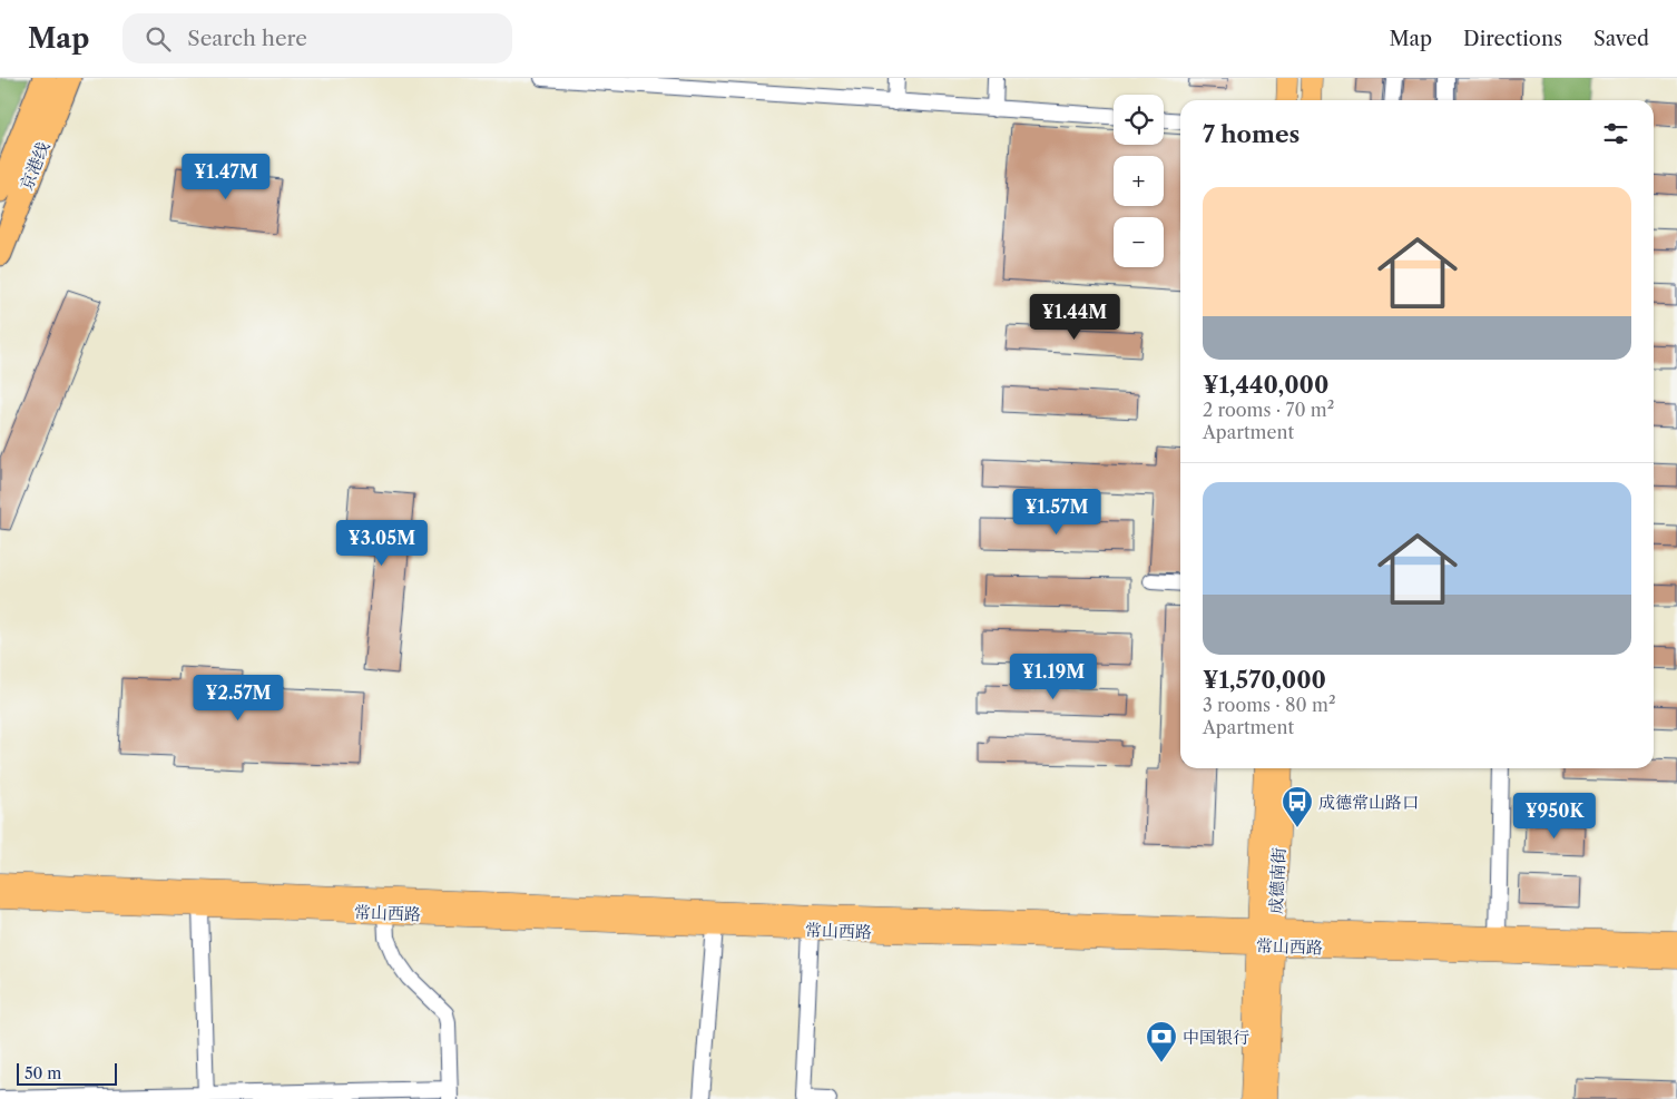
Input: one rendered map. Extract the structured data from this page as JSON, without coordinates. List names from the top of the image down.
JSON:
{
  "streets": {
    "highway": ["京港线"],
    "main road": ["成德南街", "常山西路"]
  },
  "crossings": [
    ["成德南街", "常山西路"]
  ],
  "places": {
    "bus stop": ["成德常山路口"],
    "bank": ["中国银行"]
  },
  "scale_bar": "50 m",
  "page": {
    "header": "Map",
    "search": "Search here",
    "nav": ["Map", "Directions", "Saved"],
    "map_buttons": ["+", "−"],
    "heading": "7 homes",
    "price": [
      "¥1.47M",
      "¥1.44M",
      "¥1.57M",
      "¥3.05M",
      "¥1.19M",
      "¥2.57M",
      "¥950K"
    ],
    "list": [
      {
        "name": "¥1,440,000",
        "note": "2 rooms · 70 m² · Apartment"
      },
      {
        "name": "¥1,570,000",
        "note": "3 rooms · 80 m² · Apartment"
      }
    ],
    "scale": "50 m"
  }
}
